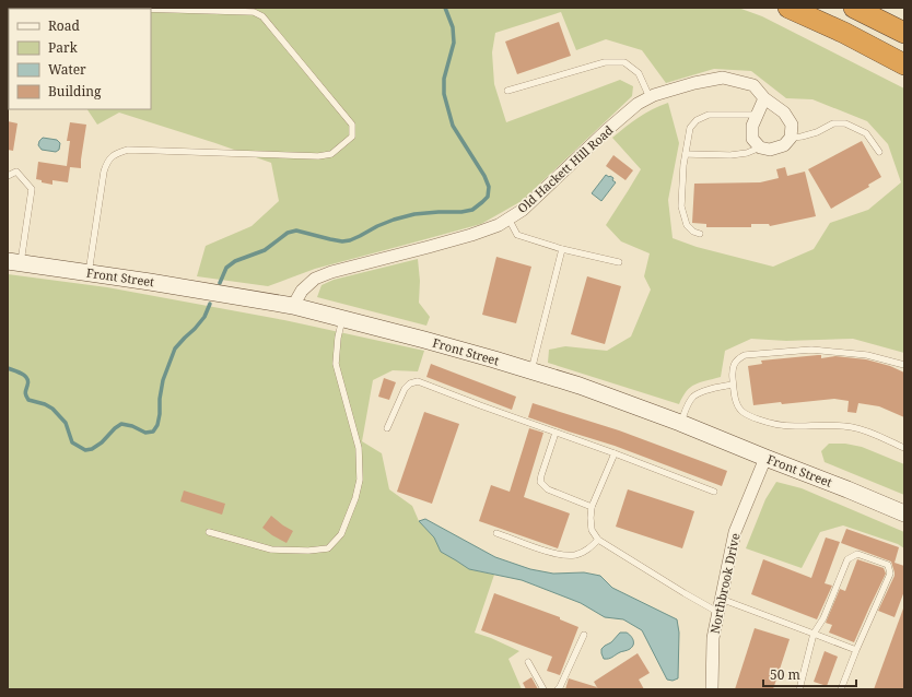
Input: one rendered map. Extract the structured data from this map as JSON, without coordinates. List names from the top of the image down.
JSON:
{
  "streets": {
    "main road": ["Front Street"],
    "street": ["Old Hackett Hill Road", "Northbrook Drive"]
  },
  "crossings": [
    ["Old Hackett Hill Road", "Front Street"],
    ["Front Street", "Northbrook Drive"]
  ],
  "legend": [
    "Road",
    "Park",
    "Water",
    "Building"
  ],
  "scale_bar": "50 m"
}
